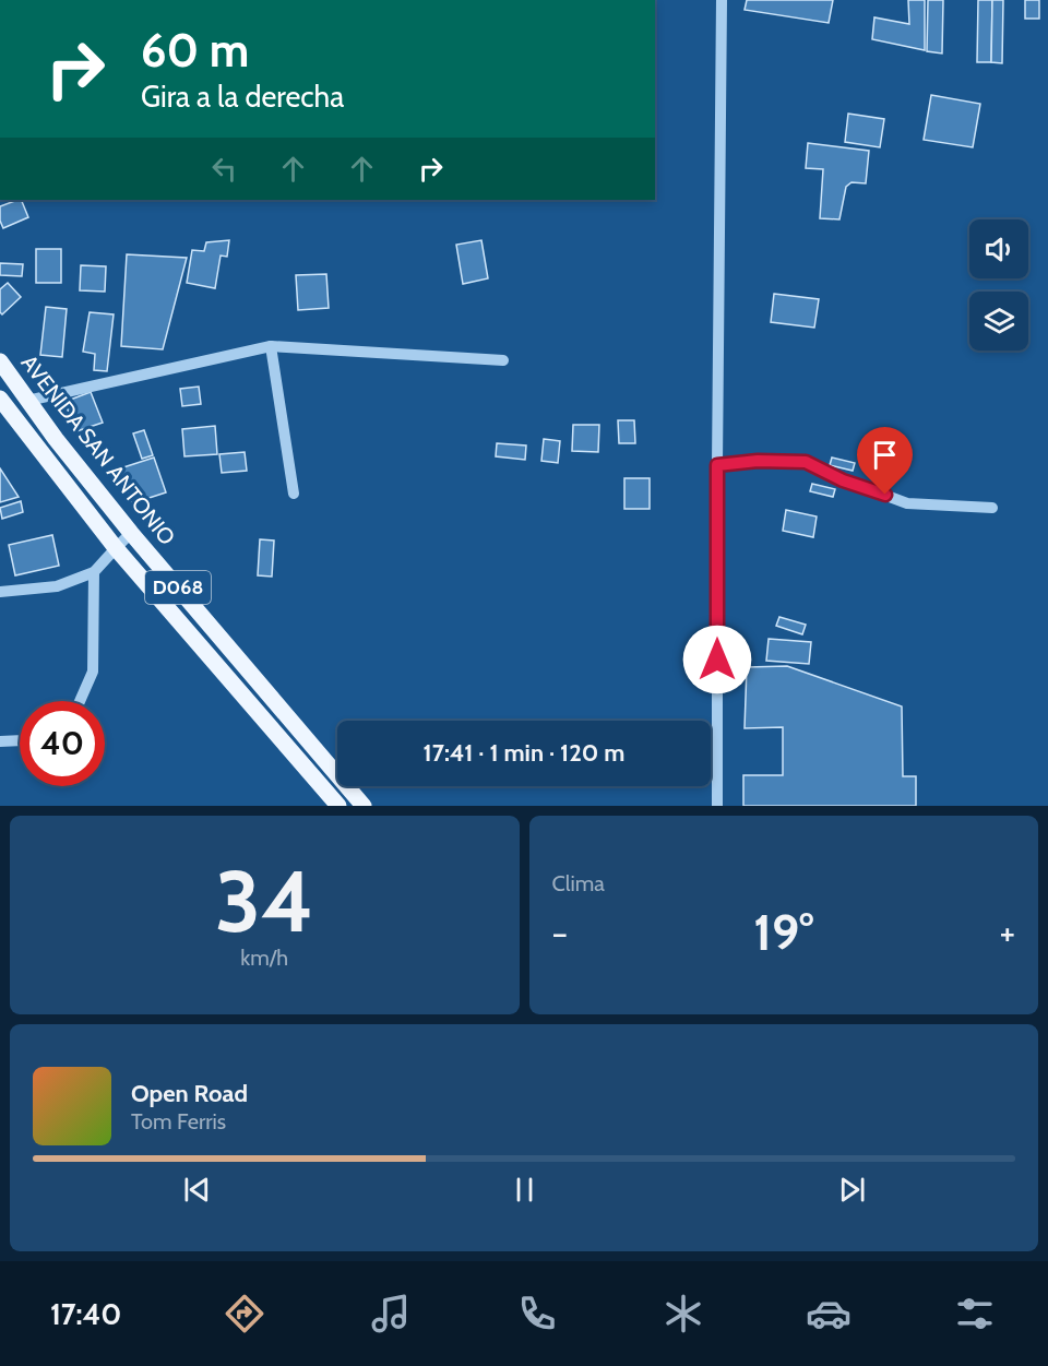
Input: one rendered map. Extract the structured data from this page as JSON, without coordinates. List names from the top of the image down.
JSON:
{
  "streets": {
    "main road": ["AVENIDA SAN ANTONIO", "D068"]
  },
  "page": {
    "turn": ["60 m", "Gira a la derecha"],
    "limit": "40",
    "trip": "17:41 · 1 min · 120 m",
    "tile": [
      ["34", "km/h"],
      "Clima"
    ],
    "heat": ["−", "19°", "+"],
    "song": ["Open Road", "Tom Ferris"],
    "tabs": "17:40"
  }
}
